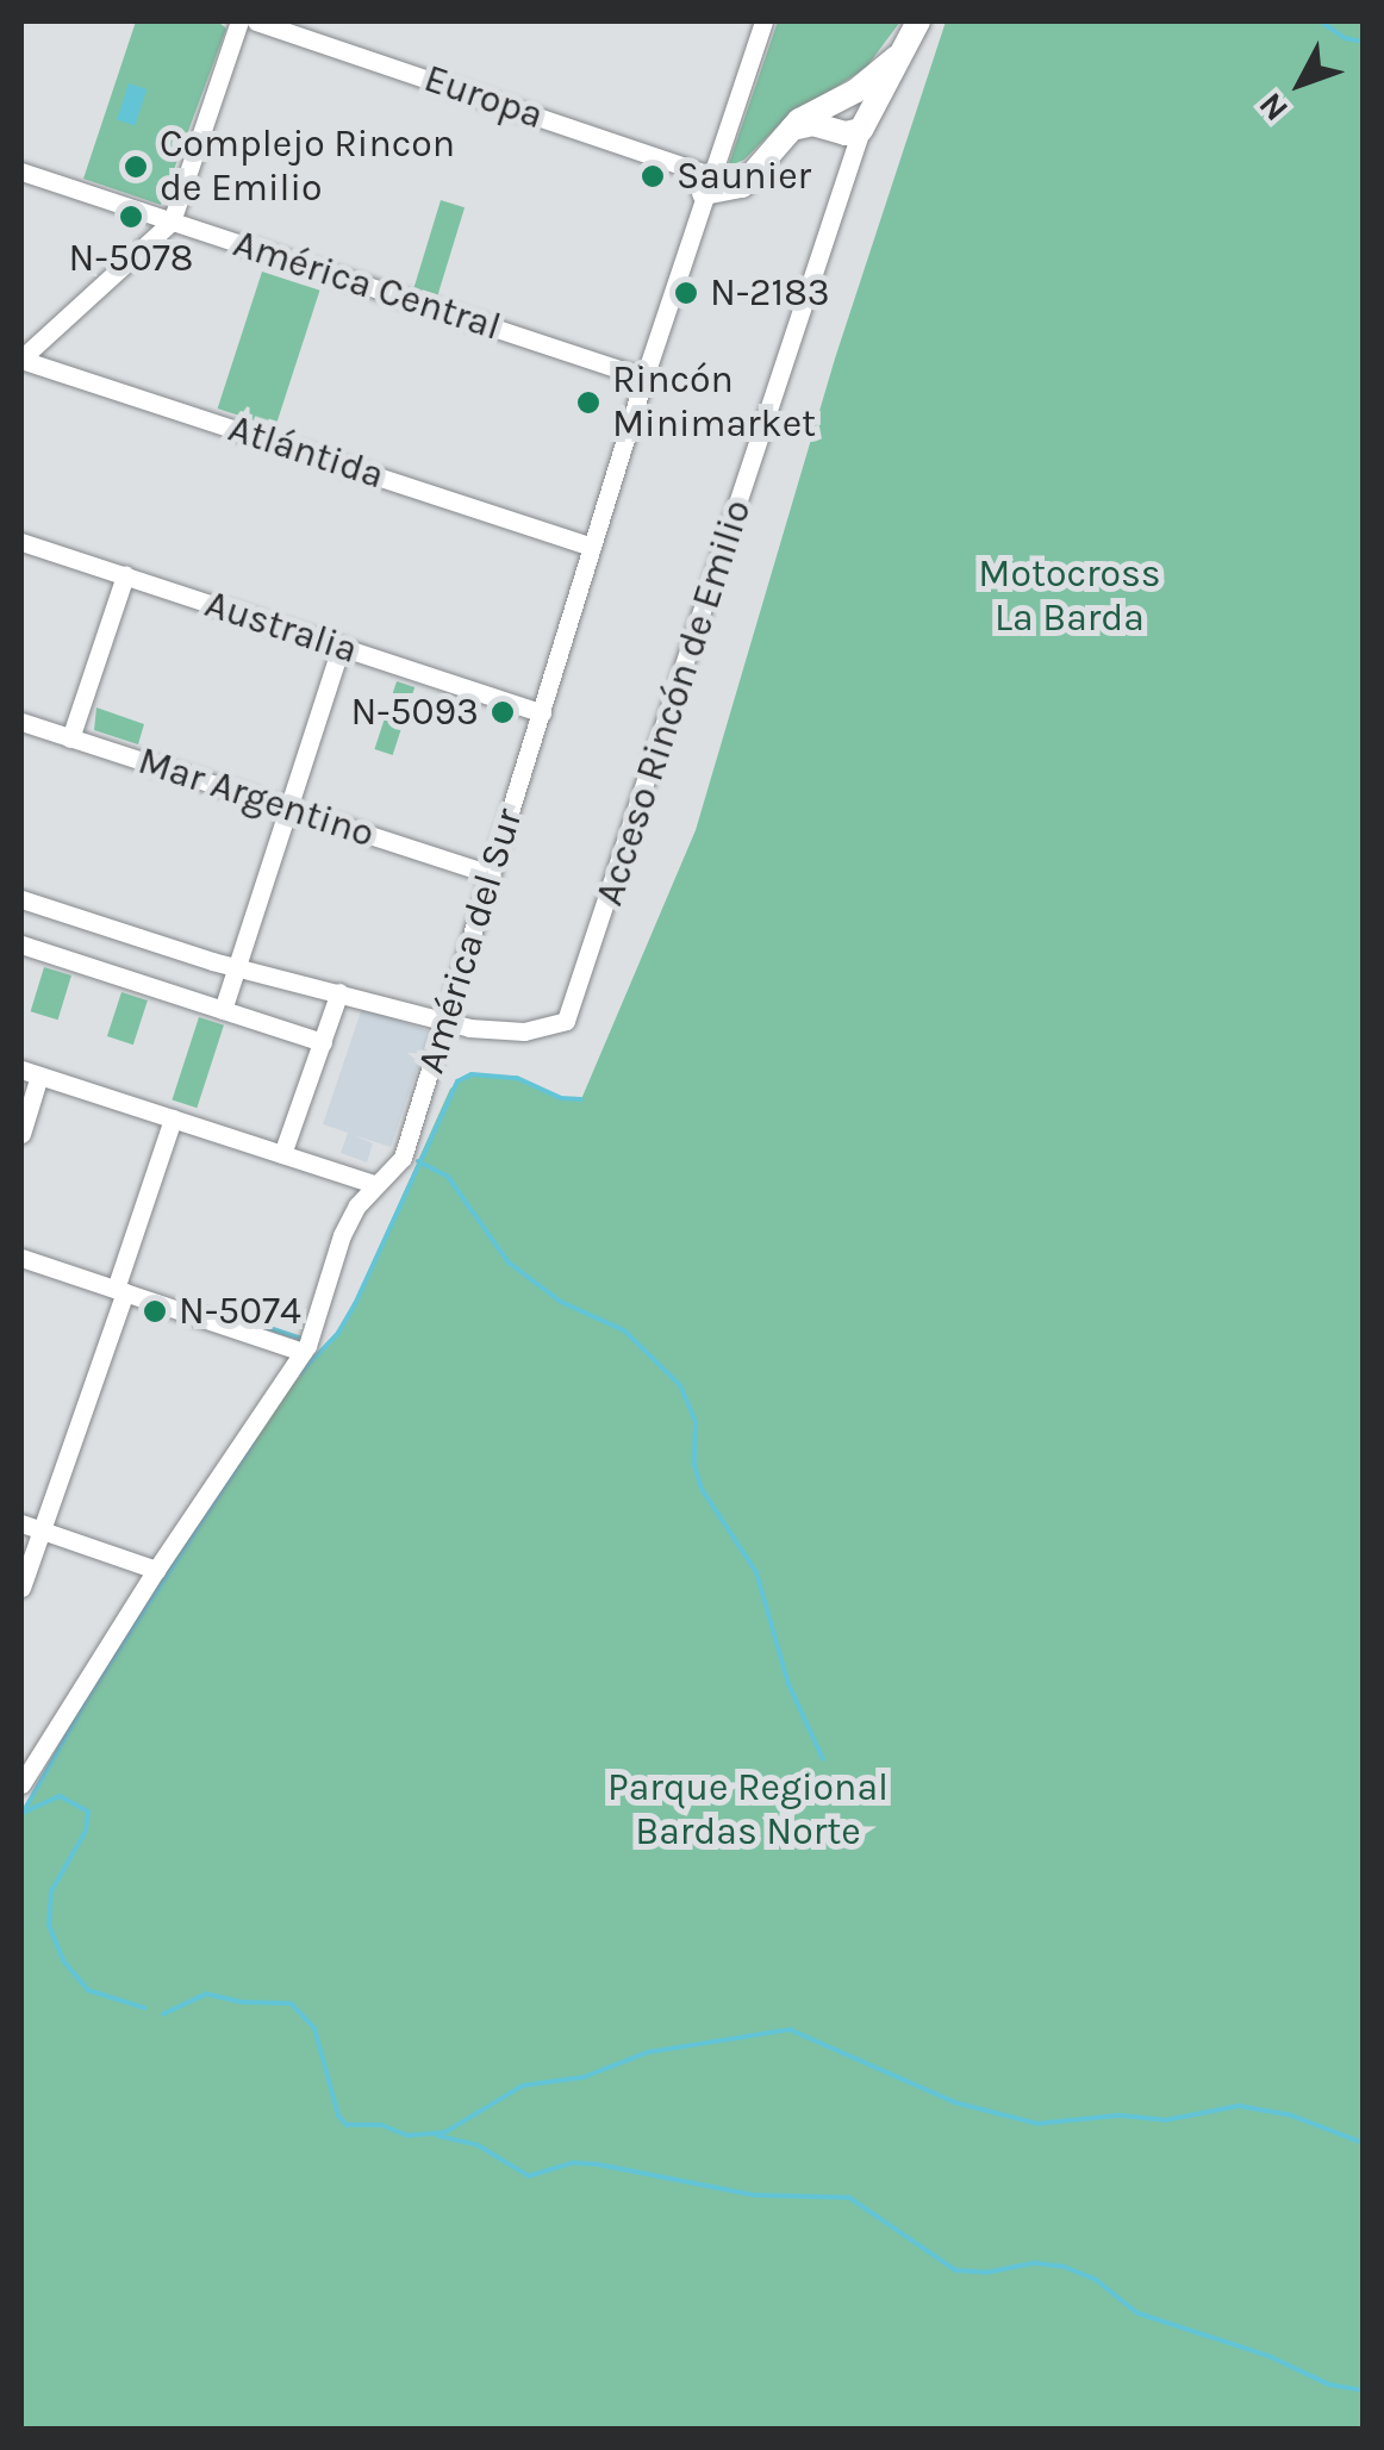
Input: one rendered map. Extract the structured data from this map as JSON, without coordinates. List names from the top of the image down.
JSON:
{
  "streets": {
    "main road": ["Acceso Rincón de Emilio"],
    "street": [
      "Europa",
      "América Central",
      "Atlántida",
      "Australia",
      "Mar Argentino",
      "América del Sur"
    ]
  },
  "crossings": [
    ["Europa", "Acceso Rincón de Emilio"],
    ["Europa", "América del Sur"],
    ["América Central", "América del Sur"],
    ["Atlántida", "América del Sur"],
    ["Australia", "América del Sur"],
    ["Acceso Rincón de Emilio", "América del Sur"],
    ["Mar Argentino", "América del Sur"]
  ],
  "parks": ["Motocross La Barda", "Parque Regional Bardas Norte"],
  "places": [
    "Complejo Rincon de Emilio",
    "Saunier",
    "N-5078",
    "N-2183",
    "Rincón Minimarket",
    "N-5093",
    "N-5074"
  ],
  "north": "bottom left"
}
